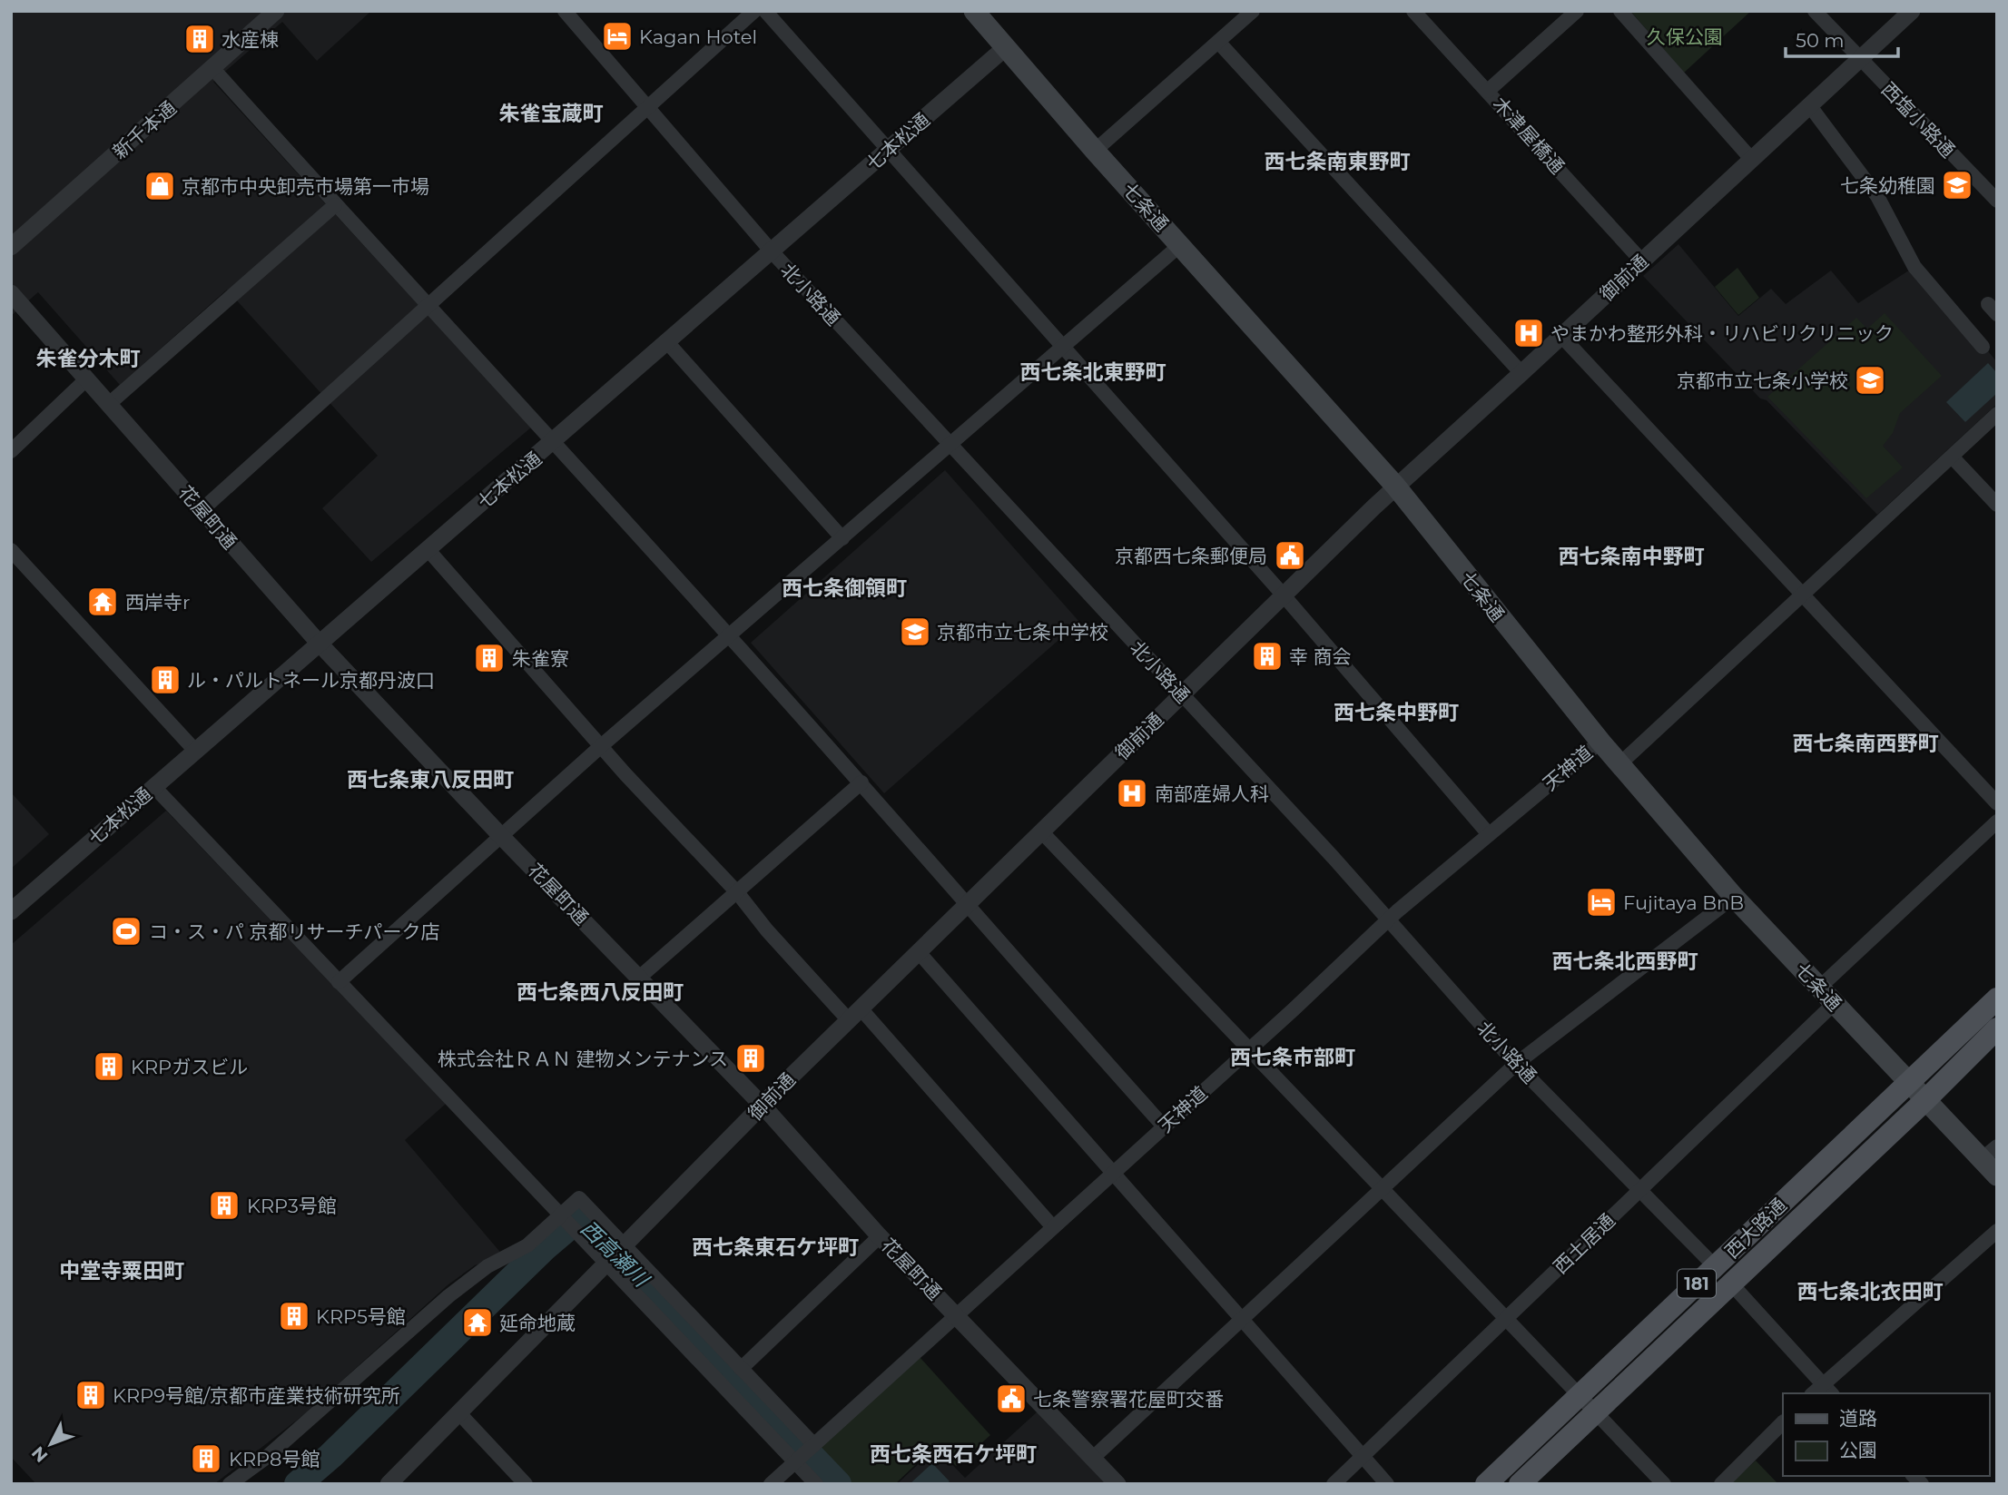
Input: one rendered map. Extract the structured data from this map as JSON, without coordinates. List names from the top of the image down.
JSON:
{
  "streets": {
    "main road": ["七条通", "西大路通", "181"],
    "street": [
      "西塩小路通",
      "新千本通",
      "木津屋橋通",
      "七本松通",
      "御前通",
      "北小路通",
      "花屋町通",
      "天神道",
      "西土居通"
    ]
  },
  "crossings": [
    ["西塩小路通", "御前通"],
    ["木津屋橋通", "御前通"],
    ["七本松通", "七条通"],
    ["七本松通", "北小路通"],
    ["七本松通", "花屋町通"],
    ["七条通", "御前通"],
    ["七条通", "天神道"],
    ["七条通", "西大路通"],
    ["七条通", "西土居通"],
    ["御前通", "北小路通"],
    ["御前通", "花屋町通"],
    ["北小路通", "天神道"],
    ["北小路通", "西大路通"],
    ["北小路通", "西土居通"],
    ["花屋町通", "天神道"]
  ],
  "districts": [
    "朱雀宝蔵町",
    "西七条南東野町",
    "朱雀分木町",
    "西七条北東野町",
    "西七条南中野町",
    "西七条御領町",
    "西七条中野町",
    "西七条南西野町",
    "西七条東八反田町",
    "西七条北西野町",
    "西七条西八反田町",
    "西七条市部町",
    "西七条東石ケ坪町",
    "中堂寺粟田町",
    "西七条北衣田町",
    "西七条西石ケ坪町"
  ],
  "water": ["西高瀬川"],
  "parks": ["久保公園"],
  "places": {
    "hotel": ["Kagan Hotel", "Fujitaya BnB"],
    "building": [
      "水産棟",
      "幸 商会",
      "朱雀寮",
      "ル・パルトネール京都丹波口",
      "株式会社ＲＡＮ 建物メンテナンス",
      "KRPガスビル",
      "KRP3号館",
      "KRP5号館",
      "KRP9号館/京都市産業技術研究所",
      "KRP8号館"
    ],
    "school or university": ["七条幼稚園", "京都市立七条小学校", "京都市立七条中学校"],
    "shop": ["京都市中央卸売市場第一市場"],
    "hospital": ["やまかわ整形外科・リハビリクリニック", "南部産婦人科"],
    "public building": ["京都西七条郵便局", "七条警察署花屋町交番"],
    "temple": ["西岸寺r", "延命地蔵"],
    "sports": ["コ・ス・パ 京都リサーチパーク店"]
  },
  "legend": ["道路", "公園"],
  "scale_bar": "50 m",
  "north": "bottom left"
}
